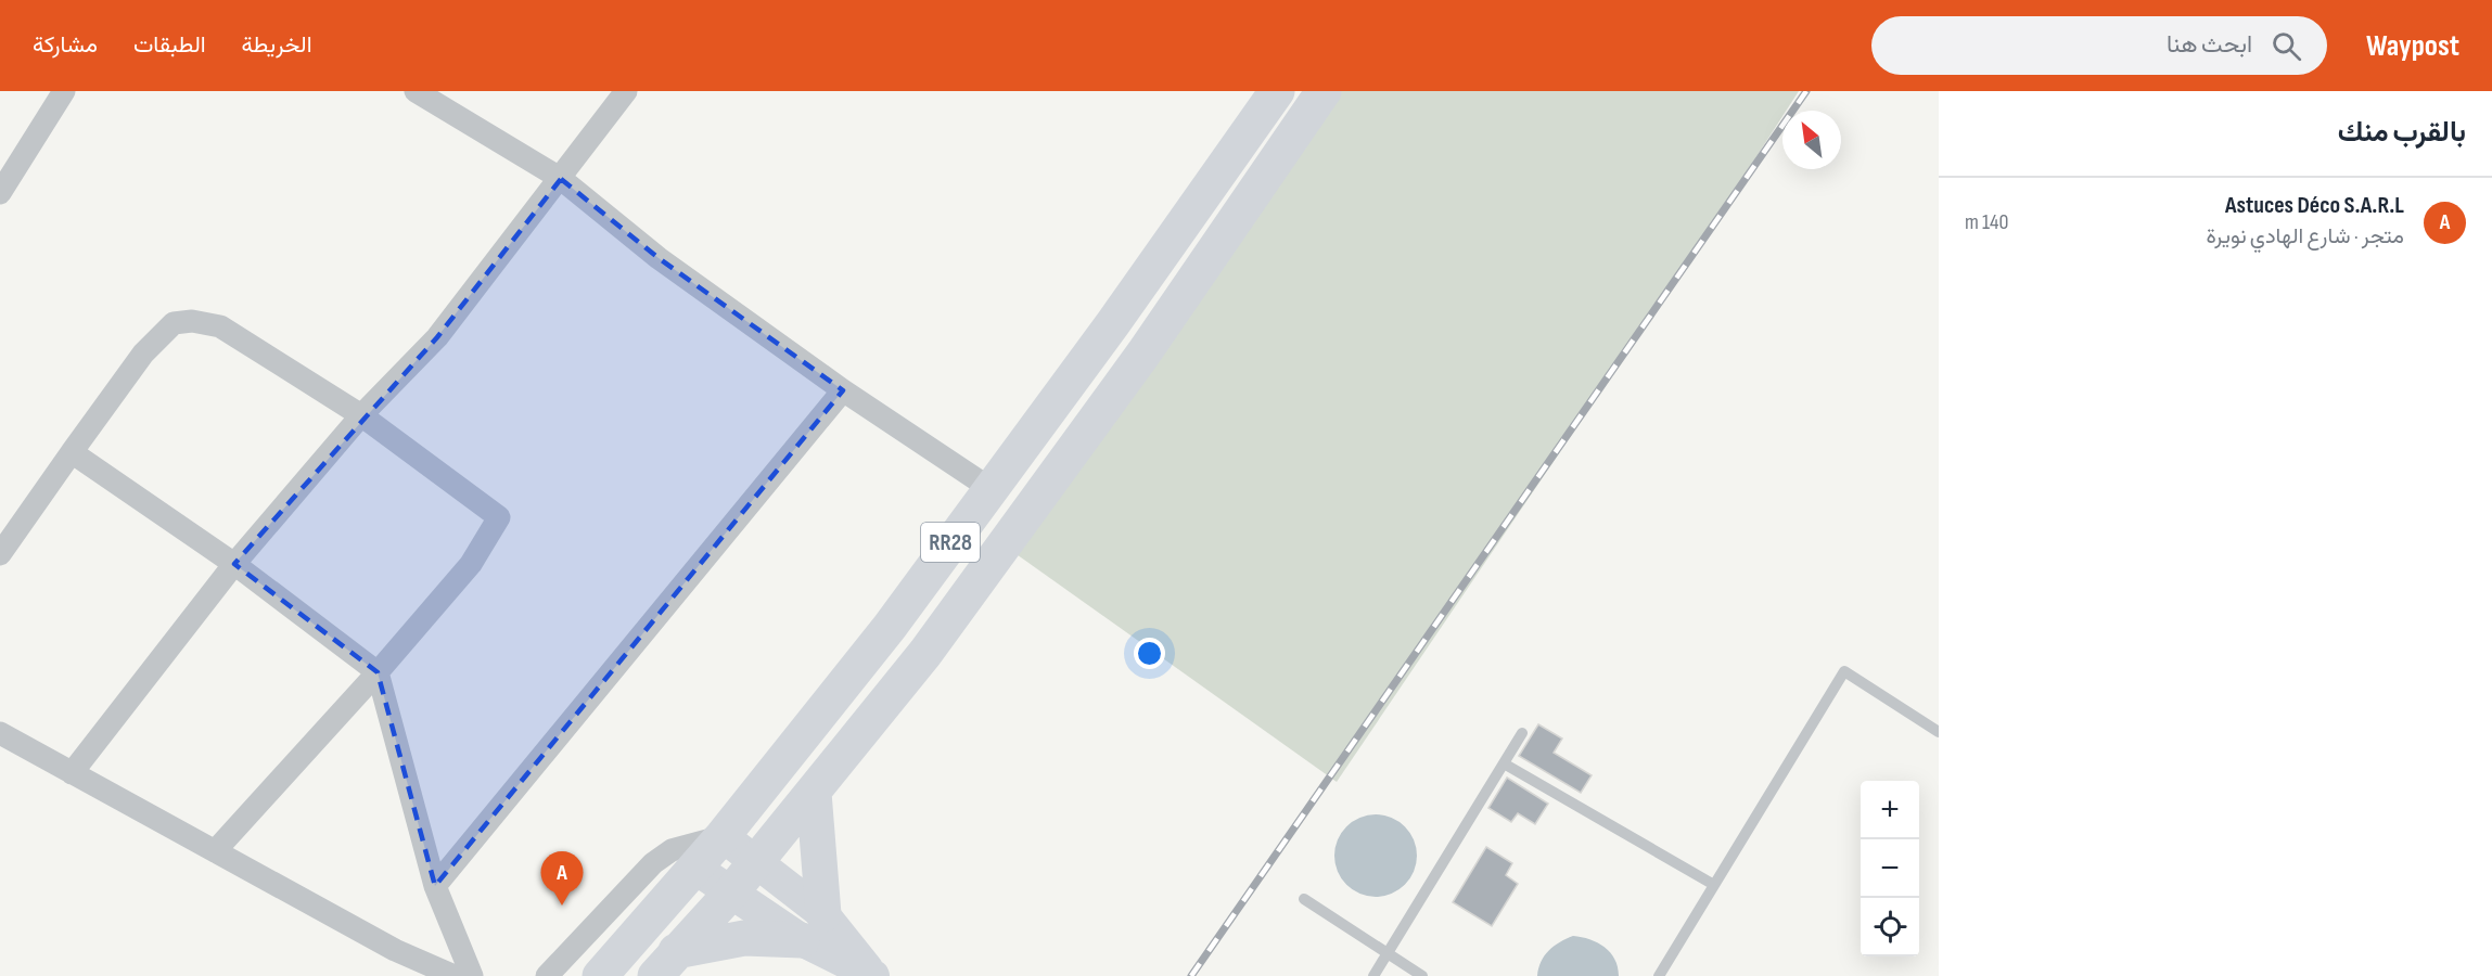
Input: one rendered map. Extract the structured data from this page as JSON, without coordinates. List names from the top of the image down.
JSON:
{
  "streets": {
    "highway": ["RR28"]
  },
  "north": "top left",
  "page": {
    "header": "Waypost",
    "search": "ابحث هنا",
    "nav": ["الخريطة", "الطبقات", "مشاركة"],
    "heading": "بالقرب منك",
    "list": [
      {
        "mark": "A",
        "name": "Astuces Déco S.A.R.L",
        "note": "متجر · شارع الهادي نويرة",
        "value": "140 m"
      }
    ],
    "map_buttons": ["+", "−"],
    "pins": "A"
  }
}
